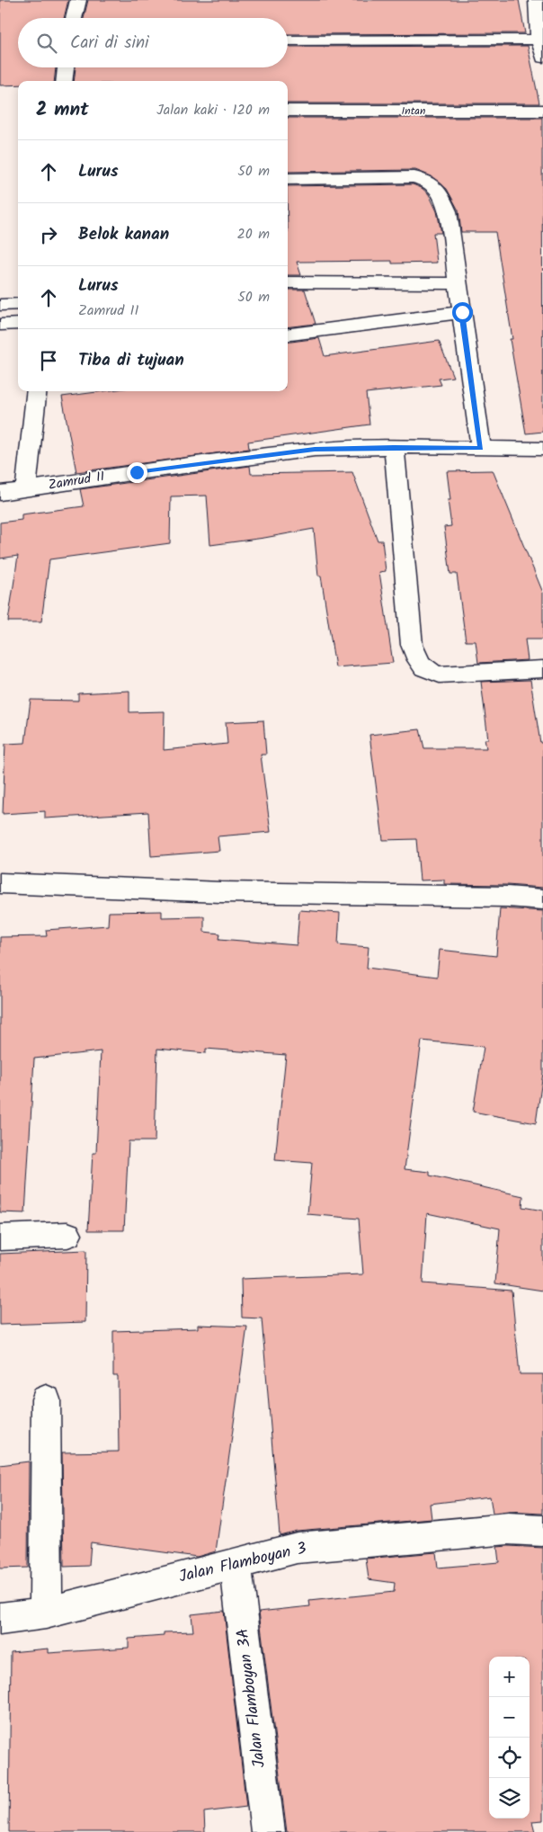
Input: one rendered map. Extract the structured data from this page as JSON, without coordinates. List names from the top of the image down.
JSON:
{
  "streets": {
    "street": [
      "Intan",
      "Zamrud II",
      "Jalan Flamboyan 3",
      "Jalan Flamboyan 3A"
    ]
  },
  "crossings": [
    ["Jalan Flamboyan 3", "Jalan Flamboyan 3A"]
  ],
  "page": {
    "search": "Cari di sini",
    "heading": ["2 mnt", "Jalan kaki · 120 m"],
    "list": [
      ["Lurus", "50 m"],
      ["Belok kanan", "20 m"],
      ["Lurus", "Zamrud II", "50 m"],
      "Tiba di tujuan"
    ],
    "map_buttons": ["+", "−"]
  }
}
